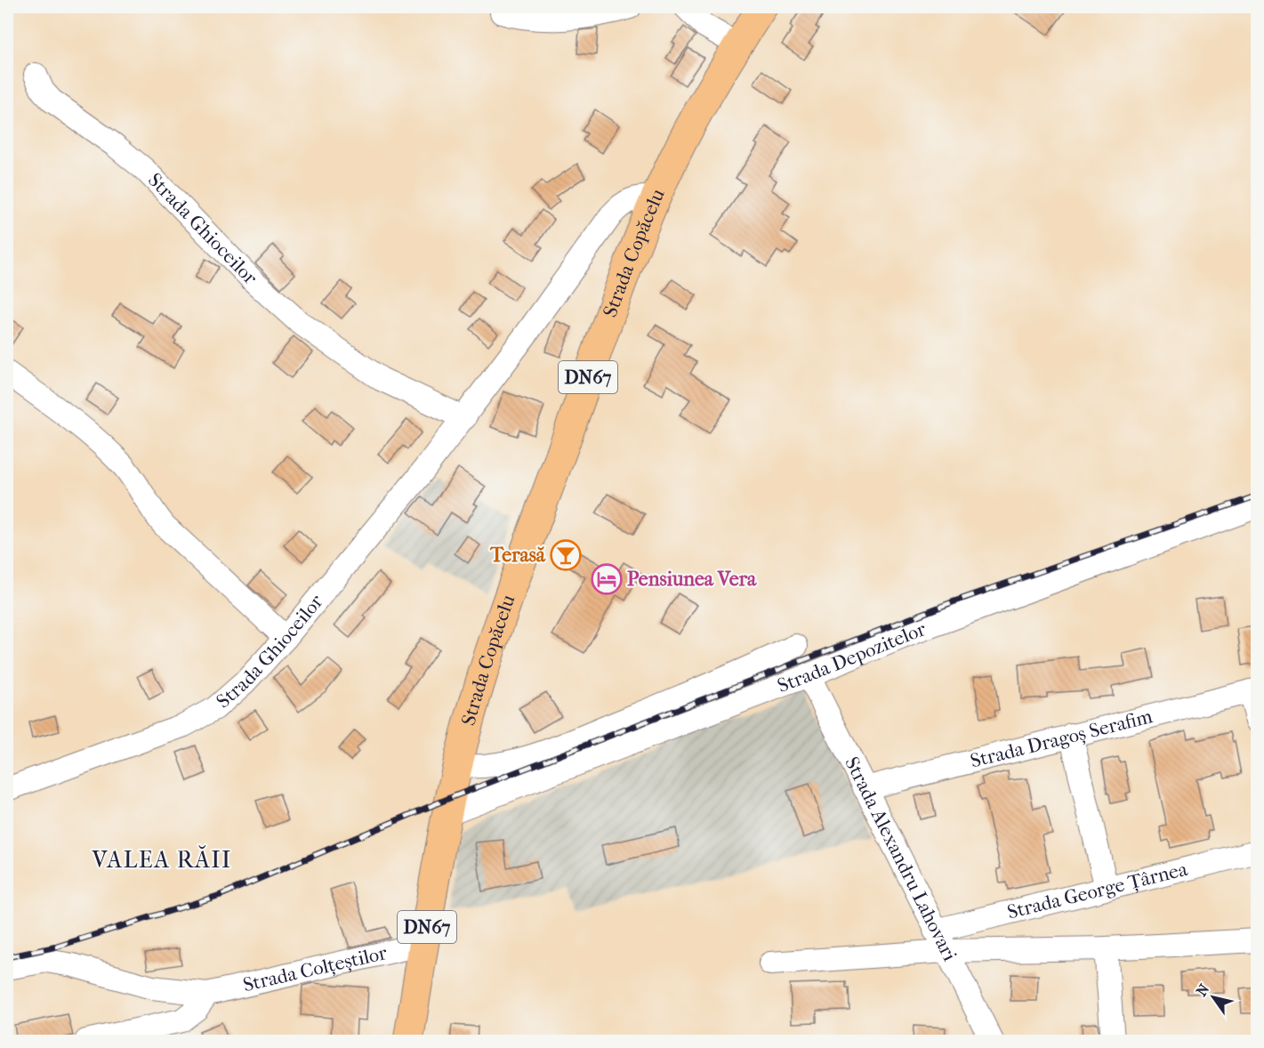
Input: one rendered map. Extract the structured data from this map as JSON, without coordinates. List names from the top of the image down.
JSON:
{
  "streets": {
    "main road": ["Strada Copăcelu", "DN67"],
    "street": [
      "Strada Ghioceilor",
      "Strada Depozitelor",
      "Strada Dragoș Serafim",
      "Strada Alexandru Lahovari",
      "Strada George Țârnea",
      "Strada Colțeștilor"
    ]
  },
  "crossings": [
    ["Strada Ghioceilor", "Strada Copăcelu"],
    ["Strada Copăcelu", "Strada Depozitelor"],
    ["Strada Copăcelu", "Strada Colțeștilor"],
    ["Strada Depozitelor", "Strada Alexandru Lahovari"],
    ["Strada Dragoș Serafim", "Strada Alexandru Lahovari"],
    ["Strada Alexandru Lahovari", "Strada George Țârnea"]
  ],
  "districts": ["VALEA RĂII"],
  "places": {
    "bar": ["Terasă"],
    "hotel": ["Pensiunea Vera"]
  },
  "north": "top left"
}
